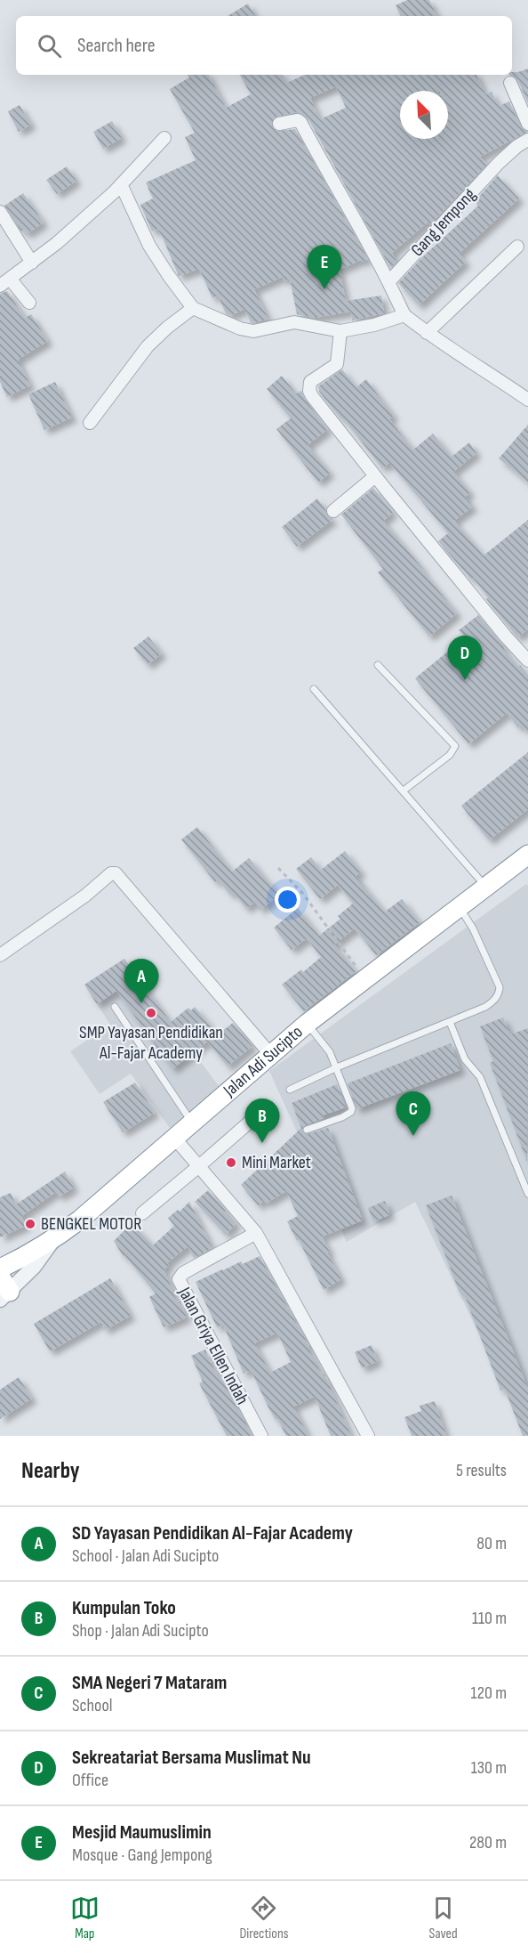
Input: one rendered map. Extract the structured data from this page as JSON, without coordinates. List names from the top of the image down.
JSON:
{
  "streets": {
    "highway": ["Jalan Adi Sucipto"],
    "street": ["Gang Jempong", "Jalan Griya Ellen Indah"]
  },
  "places": ["SMP Yayasan Pendidikan Al-Fajar Academy", "Mini Market", "BENGKEL MOTOR"],
  "north": "top left",
  "page": {
    "search": "Search here",
    "pins": [
      "E",
      "D",
      "A",
      "C",
      "B"
    ],
    "heading": ["Nearby", "5 results"],
    "list": [
      {
        "mark": "A",
        "name": "SD Yayasan Pendidikan Al-Fajar Academy",
        "note": "School · Jalan Adi Sucipto",
        "value": "80 m"
      },
      {
        "mark": "B",
        "name": "Kumpulan Toko",
        "note": "Shop · Jalan Adi Sucipto",
        "value": "110 m"
      },
      {
        "mark": "C",
        "name": "SMA Negeri 7 Mataram",
        "note": "School",
        "value": "120 m"
      },
      {
        "mark": "D",
        "name": "Sekreatariat Bersama Muslimat Nu",
        "note": "Office",
        "value": "130 m"
      },
      {
        "mark": "E",
        "name": "Mesjid Maumuslimin",
        "note": "Mosque · Gang Jempong",
        "value": "280 m"
      }
    ],
    "nav": ["Map", "Directions", "Saved"]
  }
}
